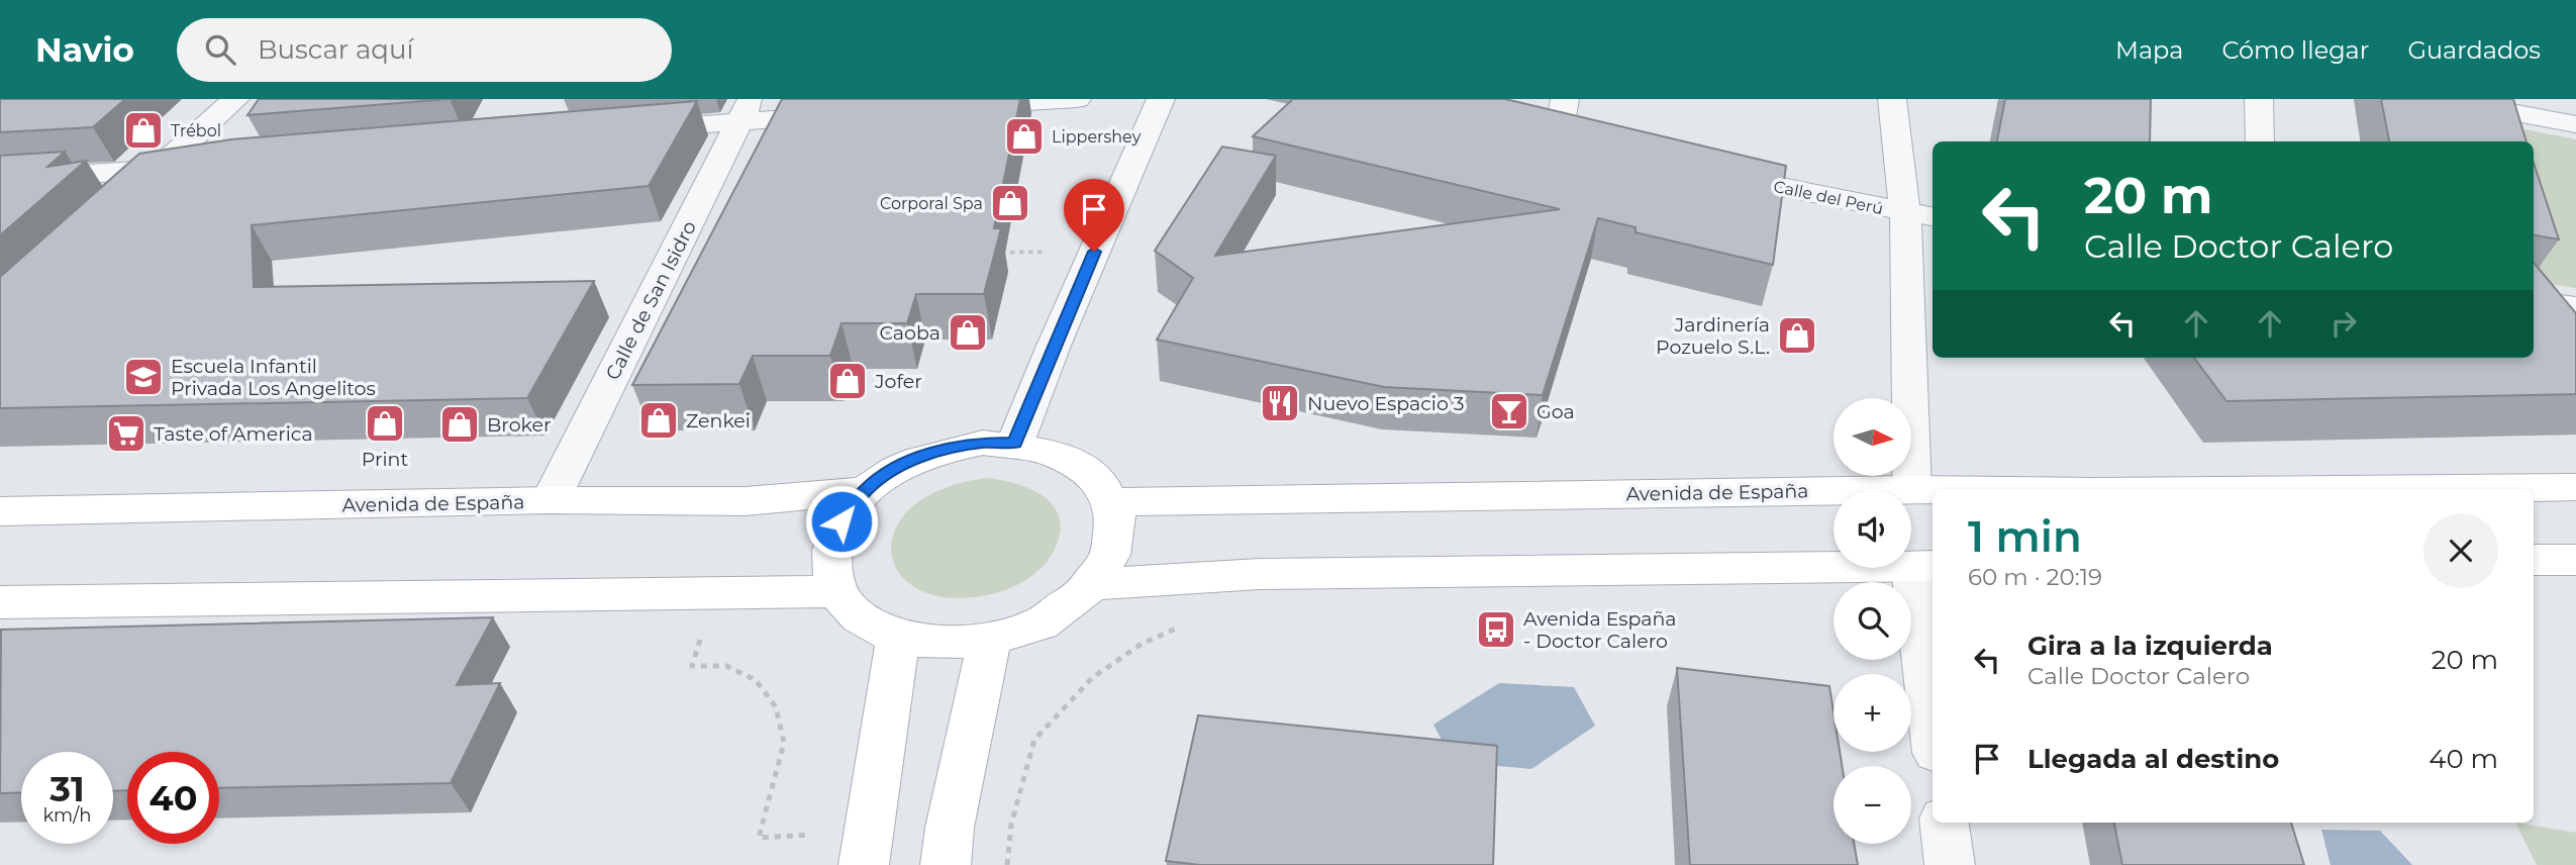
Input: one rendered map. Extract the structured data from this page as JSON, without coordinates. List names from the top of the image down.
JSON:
{
  "streets": {
    "street": ["Calle del Perú", "Calle de San Isidro", "Avenida de España"]
  },
  "crossings": [
    ["Calle de San Isidro", "Avenida de España"]
  ],
  "places": {
    "shop": [
      "Trébol",
      "Lippershey",
      "Corporal Spa",
      "Caoba",
      "Jardinería Pozuelo S.L.",
      "Jofer",
      "Zenkei",
      "Print",
      "Broker"
    ],
    "school or university": ["Escuela Infantil Privada Los Angelitos"],
    "restaurant": ["Nuevo Espacio 3"],
    "bar": ["Goa"],
    "supermarket": ["Taste of America"],
    "bus stop": ["Avenida España - Doctor Calero"]
  },
  "north": "right",
  "page": {
    "header": "Navio",
    "search": "Buscar aquí",
    "nav": ["Mapa", "Cómo llegar", "Guardados"],
    "turn": ["20 m", "Calle Doctor Calero"],
    "map_buttons": ["+", "−"],
    "heading": ["1 min", "60 m · 20:19"],
    "list": [
      {
        "name": "Gira a la izquierda",
        "note": "Calle Doctor Calero",
        "value": "20 m"
      },
      {
        "name": "Llegada al destino",
        "value": "40 m"
      }
    ],
    "speed": "31 km/h",
    "limit": "40"
  }
}
